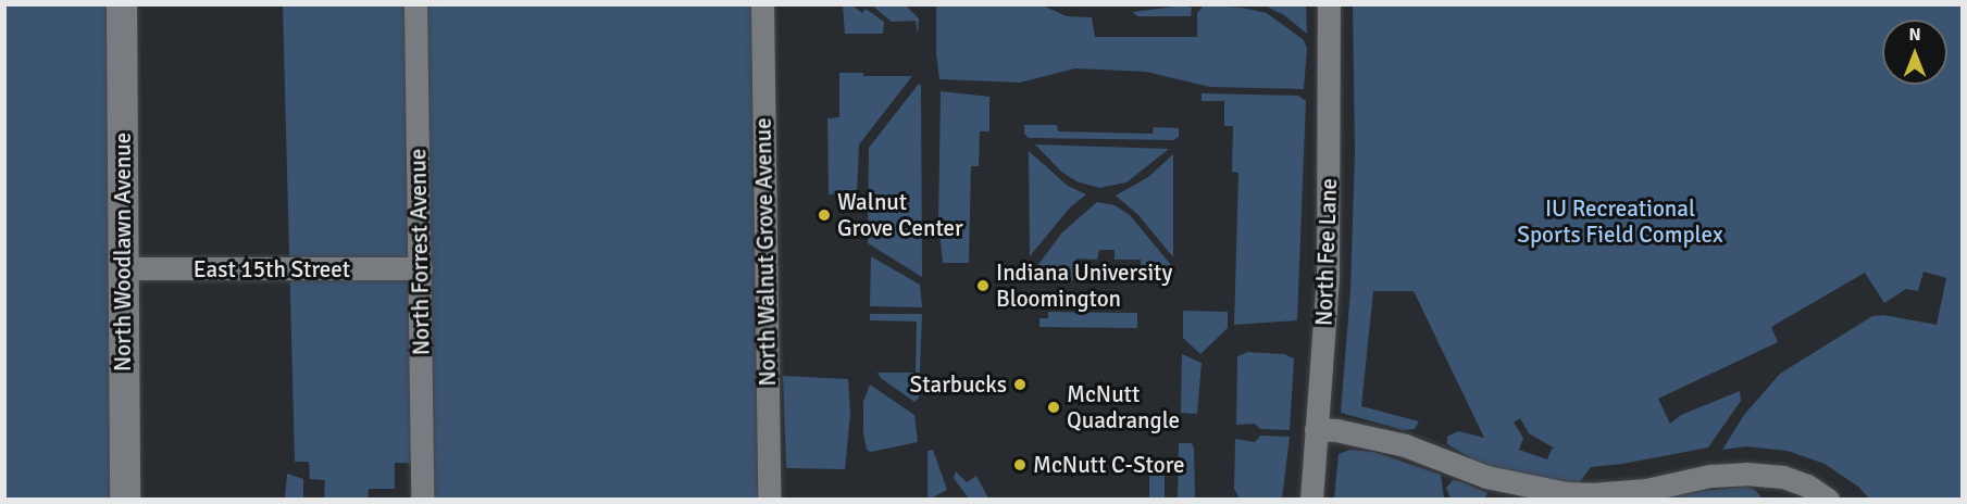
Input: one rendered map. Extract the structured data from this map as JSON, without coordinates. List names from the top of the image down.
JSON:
{
  "streets": {
    "street": [
      "North Woodlawn Avenue",
      "North Forrest Avenue",
      "North Walnut Grove Avenue",
      "North Fee Lane",
      "East 15th Street"
    ]
  },
  "crossings": [
    ["North Woodlawn Avenue", "East 15th Street"],
    ["North Forrest Avenue", "East 15th Street"]
  ],
  "parks": ["IU Recreational Sports Field Complex"],
  "places": [
    "Walnut Grove Center",
    "Indiana University Bloomington",
    "Starbucks",
    "McNutt Quadrangle",
    "McNutt C-Store"
  ],
  "north": "top"
}
